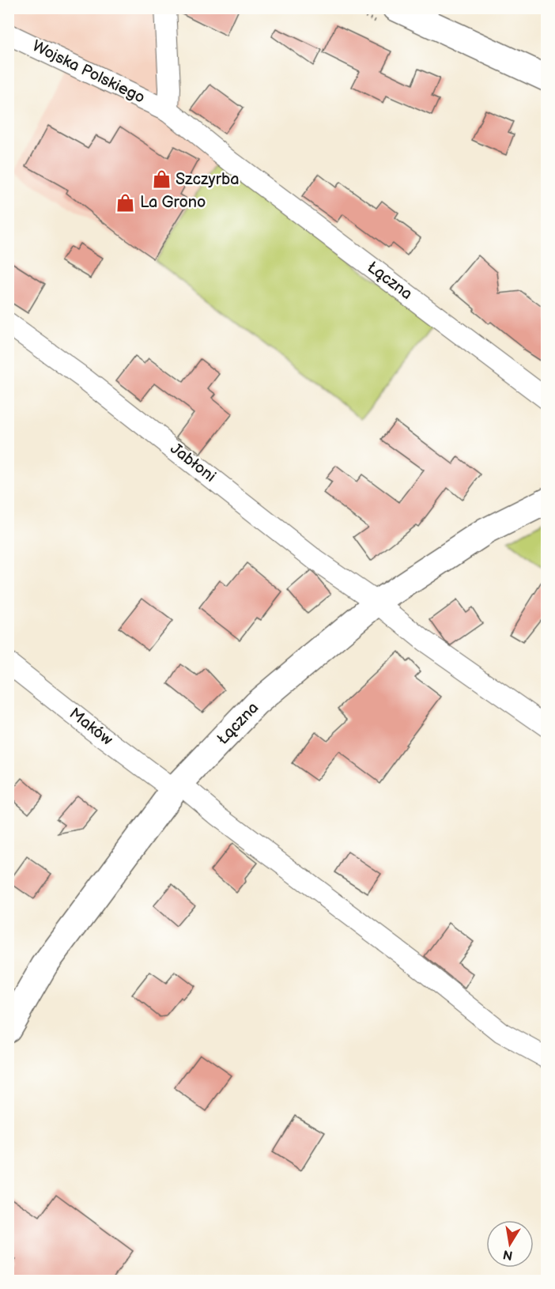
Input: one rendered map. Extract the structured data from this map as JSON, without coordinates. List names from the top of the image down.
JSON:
{
  "streets": {
    "street": [
      "Wojska Polskiego",
      "Łączna",
      "Jabłoni",
      "Maków"
    ]
  },
  "crossings": [
    ["Wojska Polskiego", "Łączna"],
    ["Łączna", "Jabłoni"],
    ["Łączna", "Maków"]
  ],
  "places": {
    "shop": ["Szczyrba", "La Grono"]
  },
  "north": "bottom"
}
